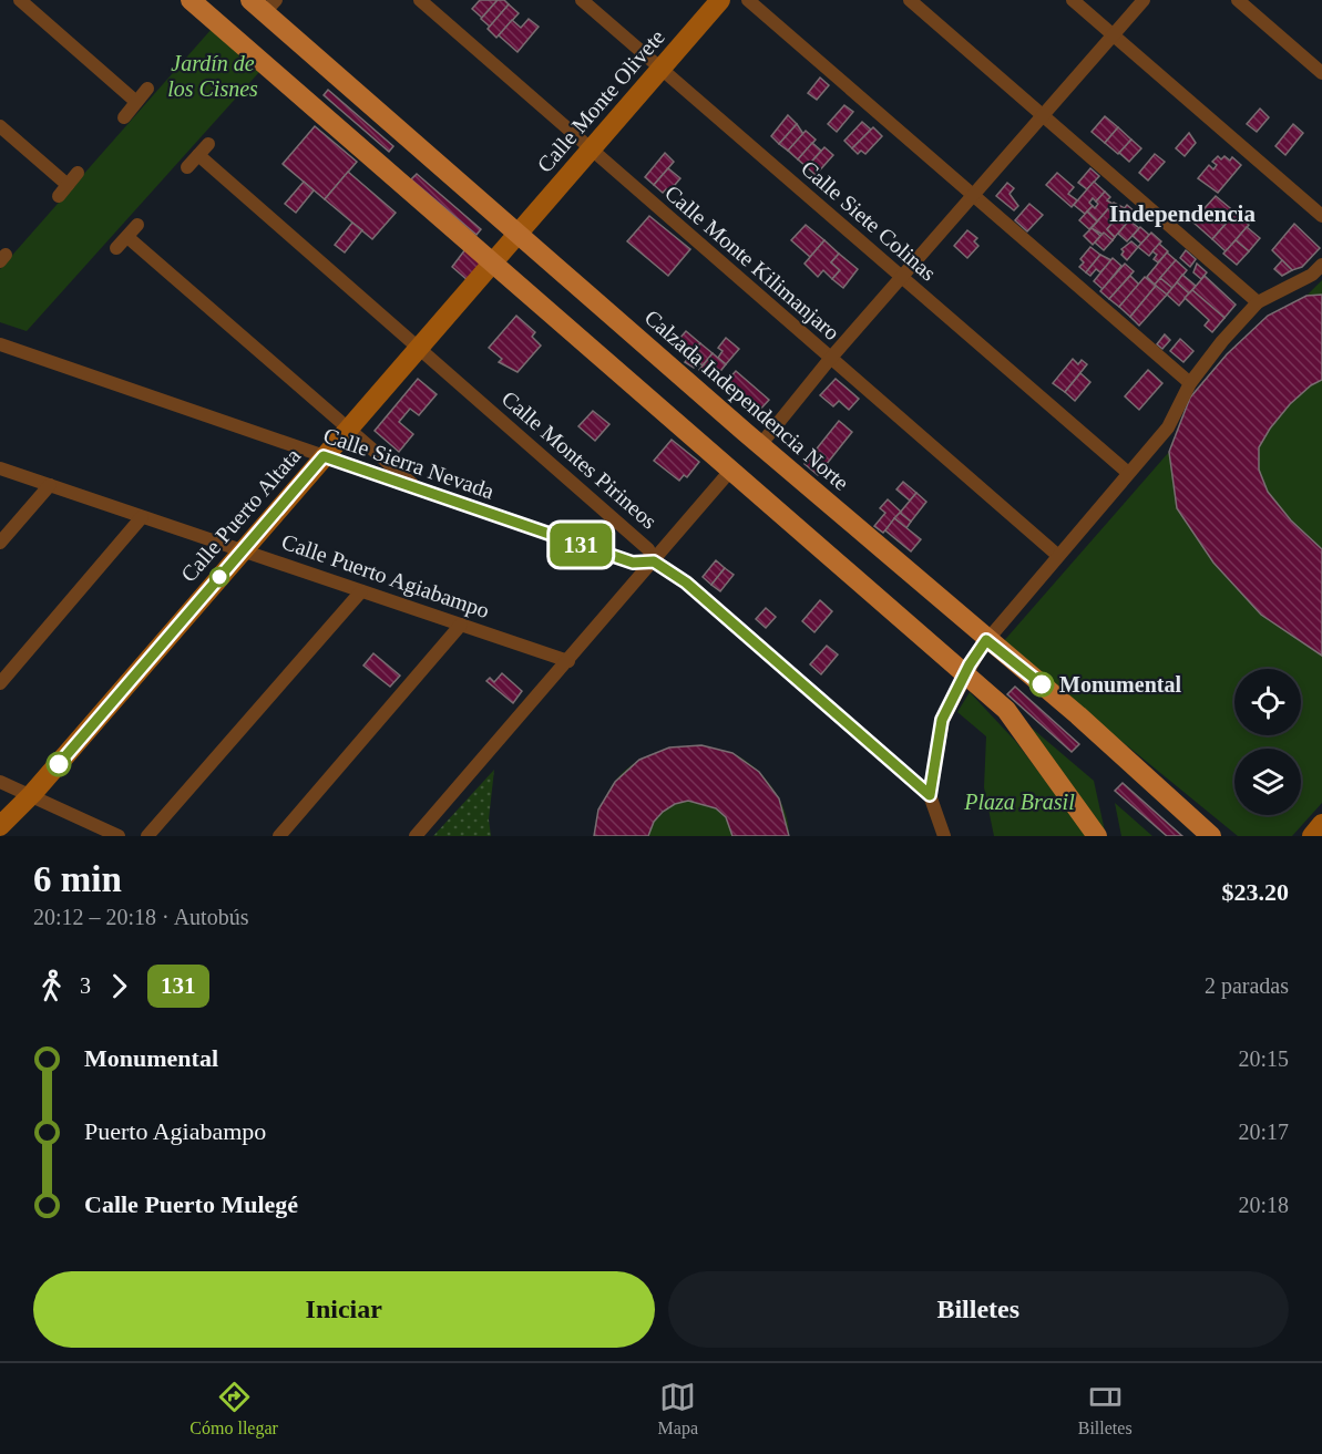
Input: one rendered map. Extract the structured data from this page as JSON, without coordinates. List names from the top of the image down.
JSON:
{
  "streets": {
    "main road": ["Calzada Independencia Norte"],
    "street": [
      "Calle Monte Olivete",
      "Calle Siete Colinas",
      "Calle Monte Kilimanjaro",
      "Calle Montes Pirineos",
      "Calle Sierra Nevada",
      "Calle Puerto Altata",
      "Calle Puerto Agiabampo"
    ]
  },
  "crossings": [
    ["Calle Monte Olivete", "Calle Siete Colinas"],
    ["Calle Monte Olivete", "Calle Monte Kilimanjaro"],
    ["Calle Monte Olivete", "Calzada Independencia Norte"],
    ["Calle Monte Olivete", "Calle Puerto Altata"],
    ["Calzada Independencia Norte", "Calle Puerto Altata"],
    ["Calle Montes Pirineos", "Calle Sierra Nevada"],
    ["Calle Montes Pirineos", "Calle Puerto Altata"],
    ["Calle Sierra Nevada", "Calle Puerto Altata"],
    ["Calle Puerto Altata", "Calle Puerto Agiabampo"]
  ],
  "districts": ["Independencia"],
  "parks": ["Jardín de los Cisnes", "Plaza Brasil"],
  "places": ["Monumental"],
  "lines": ["bus line 131"],
  "page": {
    "on_map": "131",
    "heading": ["6 min", "20:12 – 20:18 · Autobús", "$23.20"],
    "legs": ["3", "131", "2 paradas"],
    "list": [
      {
        "name": "Monumental",
        "value": "20:15"
      },
      {
        "name": "Puerto Agiabampo",
        "value": "20:17"
      },
      {
        "name": "Calle Puerto Mulegé",
        "value": "20:18"
      }
    ],
    "buttons": ["Iniciar", "Billetes"],
    "tabs": ["Cómo llegar", "Mapa", "Billetes"]
  }
}
